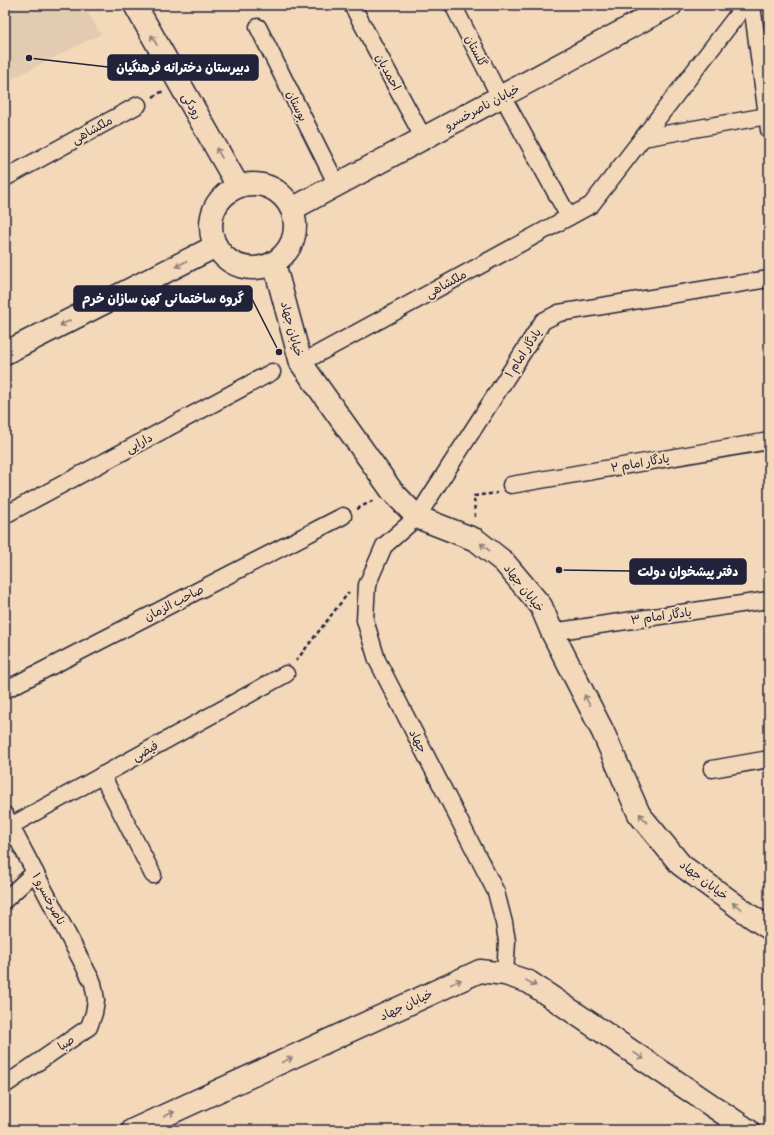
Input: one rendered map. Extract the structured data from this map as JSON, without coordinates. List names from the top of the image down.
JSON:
{
  "streets": {
    "main road": ["رودکی", "خیابان ناصرخسرو", "خیابان جهاد"],
    "street": [
      "گلستان",
      "احمدیان",
      "بوستان",
      "ملکشاهی",
      "یادگار امام ۱",
      "دارایی",
      "یادگار امام ۲",
      "صاحب الزمان",
      "یادگار امام ۳",
      "جهاد",
      "فیضی",
      "ناصرخسرو ۱",
      "صبا"
    ]
  },
  "crossings": [
    ["گلستان", "خیابان ناصرخسرو"],
    ["گلستان", "ملکشاهی"],
    ["احمدیان", "خیابان ناصرخسرو"],
    ["رودکی", "خیابان ناصرخسرو"],
    ["رودکی", "خیابان جهاد"],
    ["بوستان", "خیابان ناصرخسرو"],
    ["خیابان ناصرخسرو", "خیابان جهاد"],
    ["ملکشاهی", "خیابان جهاد"],
    ["خیابان جهاد", "یادگار امام ۱"],
    ["خیابان جهاد", "یادگار امام ۳"],
    ["خیابان جهاد", "جهاد"],
    ["یادگار امام ۱", "جهاد"],
    ["فیضی", "ناصرخسرو ۱"],
    ["ناصرخسرو ۱", "صبا"]
  ],
  "one_way": ["رودکی"],
  "places": ["دبیرستان دخترانه فرهنگیان", "گروه ساختمانی کهن سازان خرم", "دفتر پیشخوان دولت"]
}
